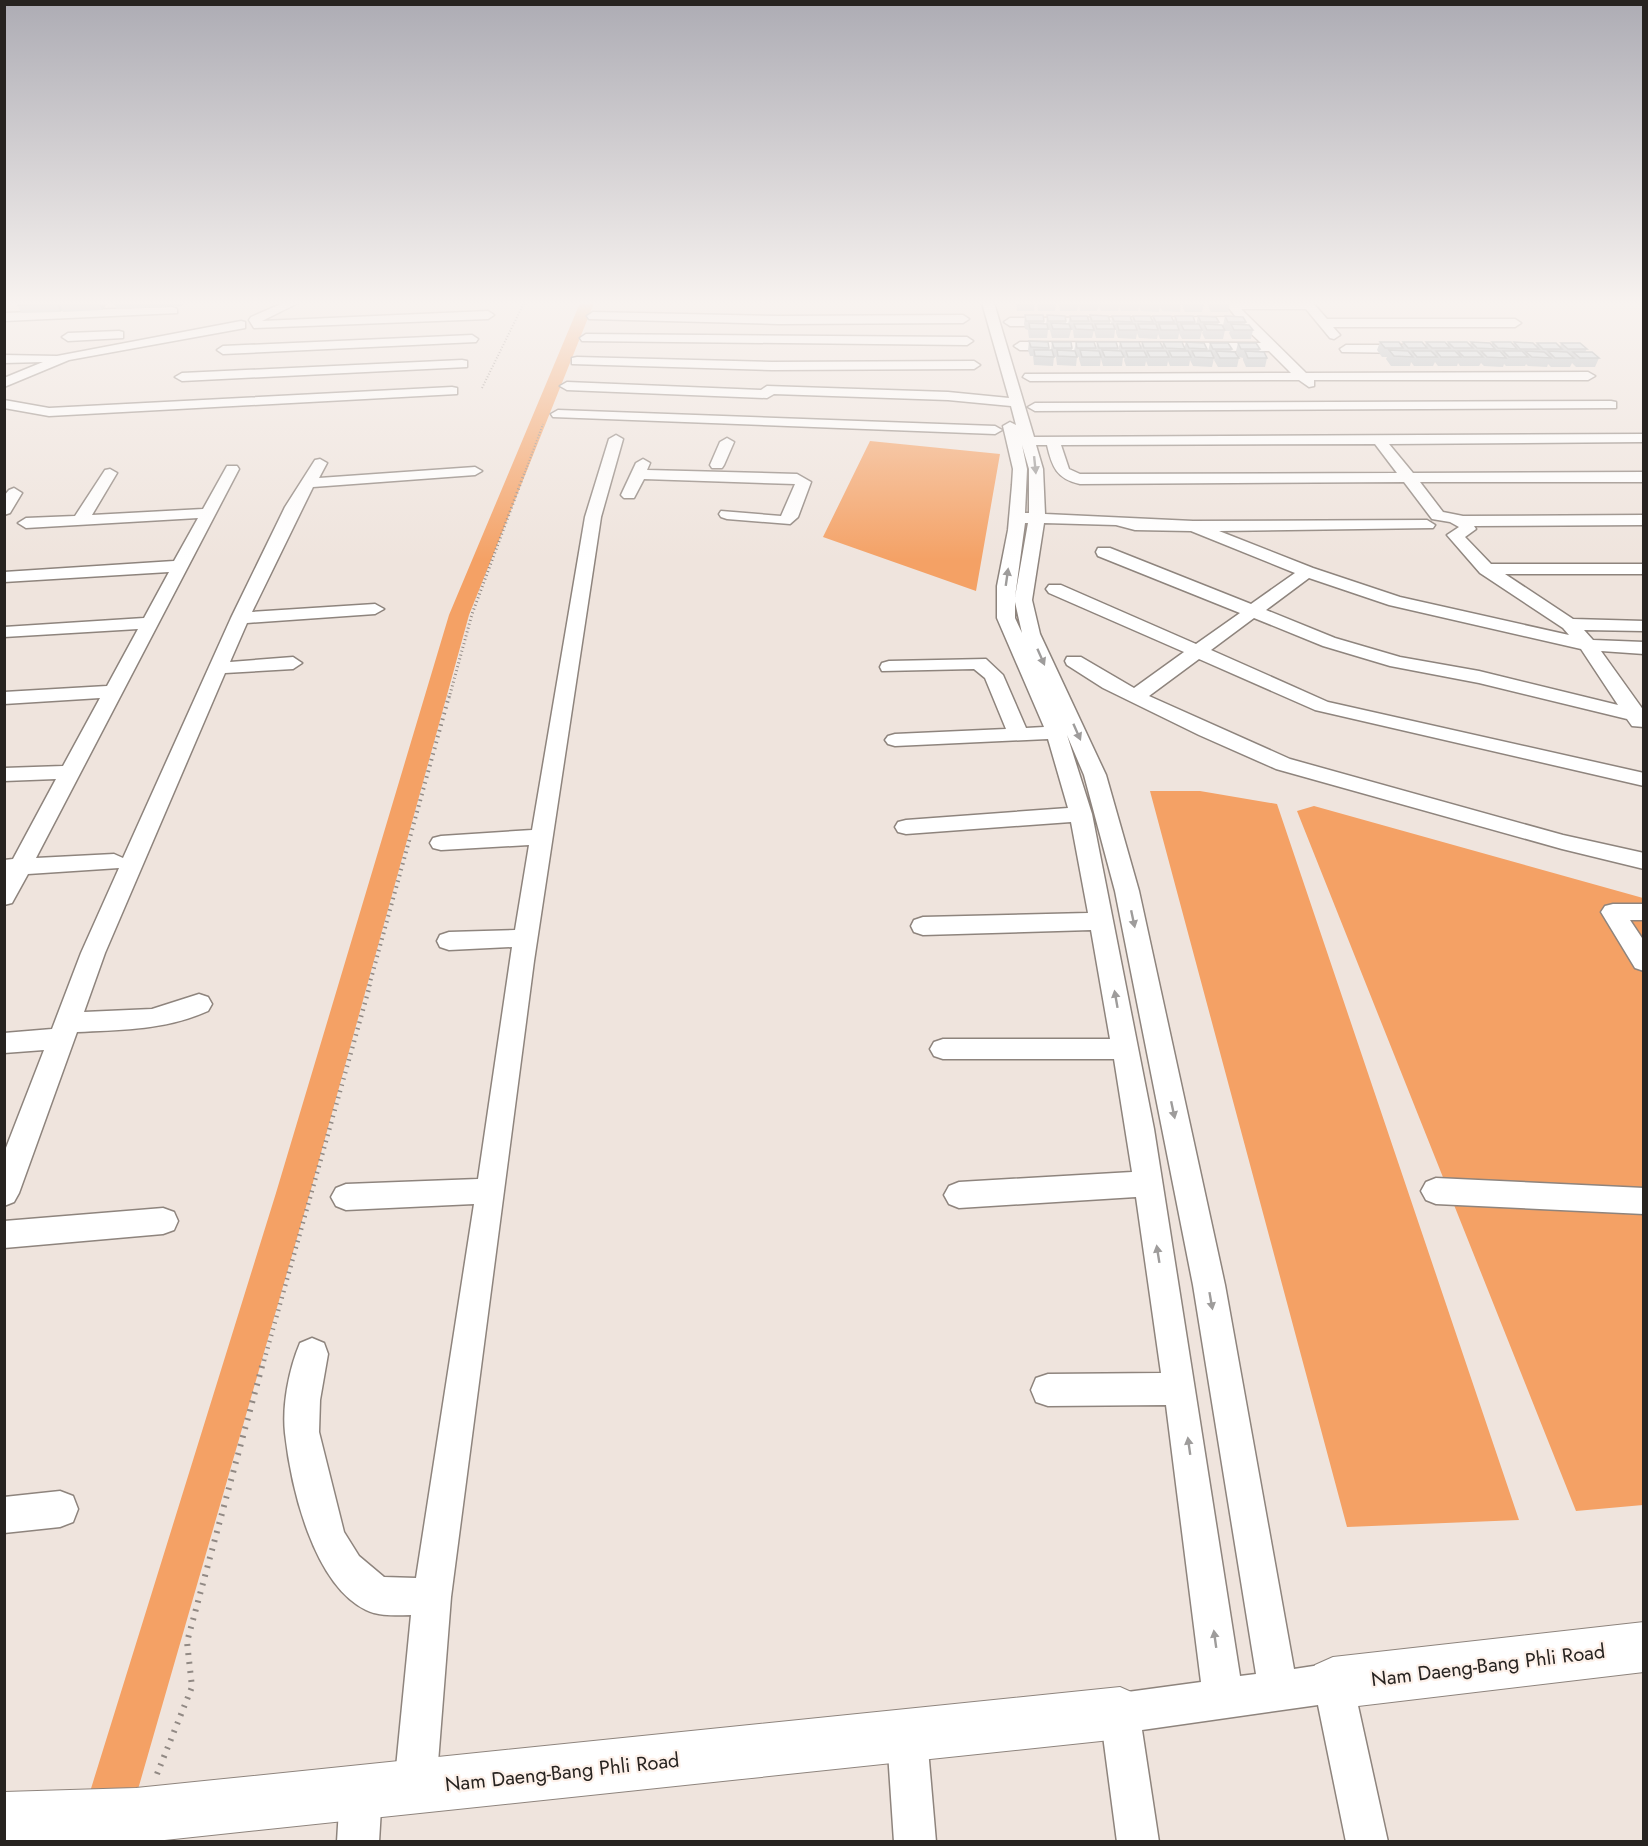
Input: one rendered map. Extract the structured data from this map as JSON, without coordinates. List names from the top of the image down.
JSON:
{
  "streets": {
    "main road": ["Nam Daeng-Bang Phli Road"]
  }
}
